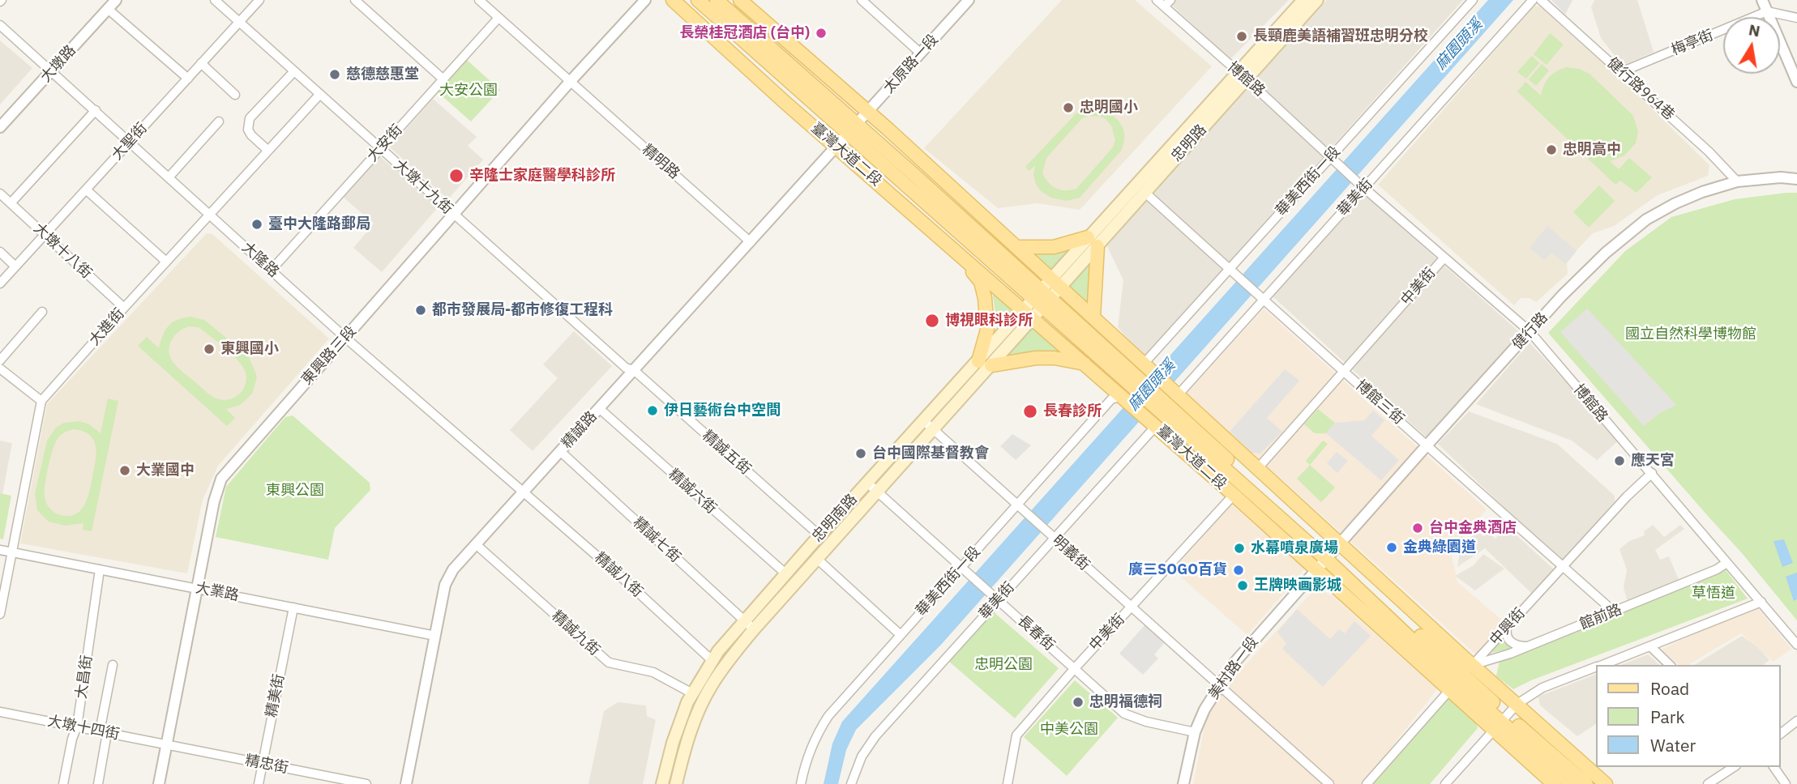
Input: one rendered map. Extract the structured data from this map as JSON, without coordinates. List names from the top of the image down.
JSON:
{
  "streets": {
    "main road": ["忠明路", "臺灣大道二段", "忠明南路"],
    "street": [
      "梅亭街",
      "大墩路",
      "太原路一段",
      "博館路",
      "健行路964巷",
      "大聖街",
      "大安街",
      "精明路",
      "華美西街一段",
      "大墩十九街",
      "華美街",
      "大墩十八街",
      "大隆路",
      "中美街",
      "大進街",
      "健行路",
      "東興路三段",
      "博館三街",
      "精誠路",
      "精誠五街",
      "精誠六街",
      "精誠七街",
      "明義街",
      "精誠八街",
      "大業路",
      "館前路",
      "中興街",
      "精誠九街",
      "長春街",
      "美村路一段",
      "大昌街",
      "精美街",
      "大墩十四街",
      "精忠街"
    ]
  },
  "crossings": [
    ["梅亭街", "健行路964巷"],
    ["大墩路", "大隆路"],
    ["太原路一段", "臺灣大道二段"],
    ["太原路一段", "精誠路"],
    ["博館路", "忠明路"],
    ["博館路", "華美西街一段"],
    ["博館路", "華美街"],
    ["博館路", "中美街"],
    ["博館路", "健行路"],
    ["博館路", "館前路"],
    ["博館路", "中興街"],
    ["健行路964巷", "健行路"],
    ["大聖街", "大墩十九街"],
    ["大聖街", "大墩十八街"],
    ["大聖街", "大隆路"],
    ["大安街", "精明路"],
    ["大安街", "大墩十九街"],
    ["大安街", "大隆路"],
    ["忠明路", "博館三街"],
    ["忠明路", "忠明南路"],
    ["臺灣大道二段", "華美西街一段"],
    ["臺灣大道二段", "華美街"],
    ["臺灣大道二段", "中美街"],
    ["臺灣大道二段", "健行路"],
    ["臺灣大道二段", "精誠路"],
    ["臺灣大道二段", "忠明南路"],
    ["臺灣大道二段", "中興街"],
    ["臺灣大道二段", "美村路一段"],
    ["精明路", "東興路三段"],
    ["精明路", "精誠路"],
    ["華美西街一段", "博館三街"],
    ["華美西街一段", "明義街"],
    ["華美西街一段", "長春街"],
    ["大墩十九街", "大進街"],
    ["大墩十九街", "東興路三段"],
    ["大墩十九街", "精誠路"],
    ["大墩十九街", "精誠五街"],
    ["華美街", "博館三街"],
    ["華美街", "明義街"],
    ["華美街", "長春街"],
    ["大墩十八街", "大進街"],
    ["大隆路", "大進街"],
    ["大隆路", "東興路三段"],
    ["大隆路", "精誠路"],
    ["大隆路", "精誠八街"],
    ["中美街", "博館三街"],
    ["中美街", "明義街"],
    ["中美街", "長春街"],
    ["健行路", "博館三街"],
    ["健行路", "美村路一段"],
    ["東興路三段", "大業路"],
    ["東興路三段", "大墩十四街"],
    ["東興路三段", "精忠街"],
    ["博館三街", "館前路"],
    ["博館三街", "中興街"],
    ["精誠路", "精誠五街"],
    ["精誠路", "精誠六街"],
    ["精誠路", "精誠七街"],
    ["精誠路", "精誠八街"],
    ["精誠路", "大業路"],
    ["精誠路", "精誠九街"],
    ["精誠五街", "忠明南路"],
    ["精誠六街", "忠明南路"],
    ["忠明南路", "精誠七街"],
    ["忠明南路", "明義街"],
    ["忠明南路", "精誠八街"],
    ["忠明南路", "精誠九街"],
    ["忠明南路", "長春街"],
    ["明義街", "美村路一段"],
    ["大業路", "大昌街"],
    ["大業路", "精美街"],
    ["館前路", "中興街"],
    ["長春街", "美村路一段"],
    ["大昌街", "大墩十四街"],
    ["精美街", "精忠街"],
    ["大墩十四街", "精忠街"]
  ],
  "water": ["麻園頭溪"],
  "parks": [
    "大安公園",
    "國立自然科學博物館",
    "東興公園",
    "草悟道",
    "忠明公園",
    "中美公園"
  ],
  "places": [
    "長榮桂冠酒店 (台中)",
    "長頸鹿美語補習班忠明分校",
    "慈德慈惠堂",
    "忠明國小",
    "忠明高中",
    "辛隆士家庭醫學科診所",
    "臺中大隆路郵局",
    "都市發展局-都市修復工程科",
    "博視眼科診所",
    "東興國小",
    "伊日藝術台中空間",
    "長春診所",
    "台中國際基督教會",
    "應天宮",
    "大業國中",
    "台中金典酒店",
    "金典綠園道",
    "水幕噴泉廣場",
    "廣三SOGO百貨",
    "王牌映画影城",
    "忠明福德祠"
  ],
  "legend": ["Road", "Park", "Water"],
  "north": "top"
}
